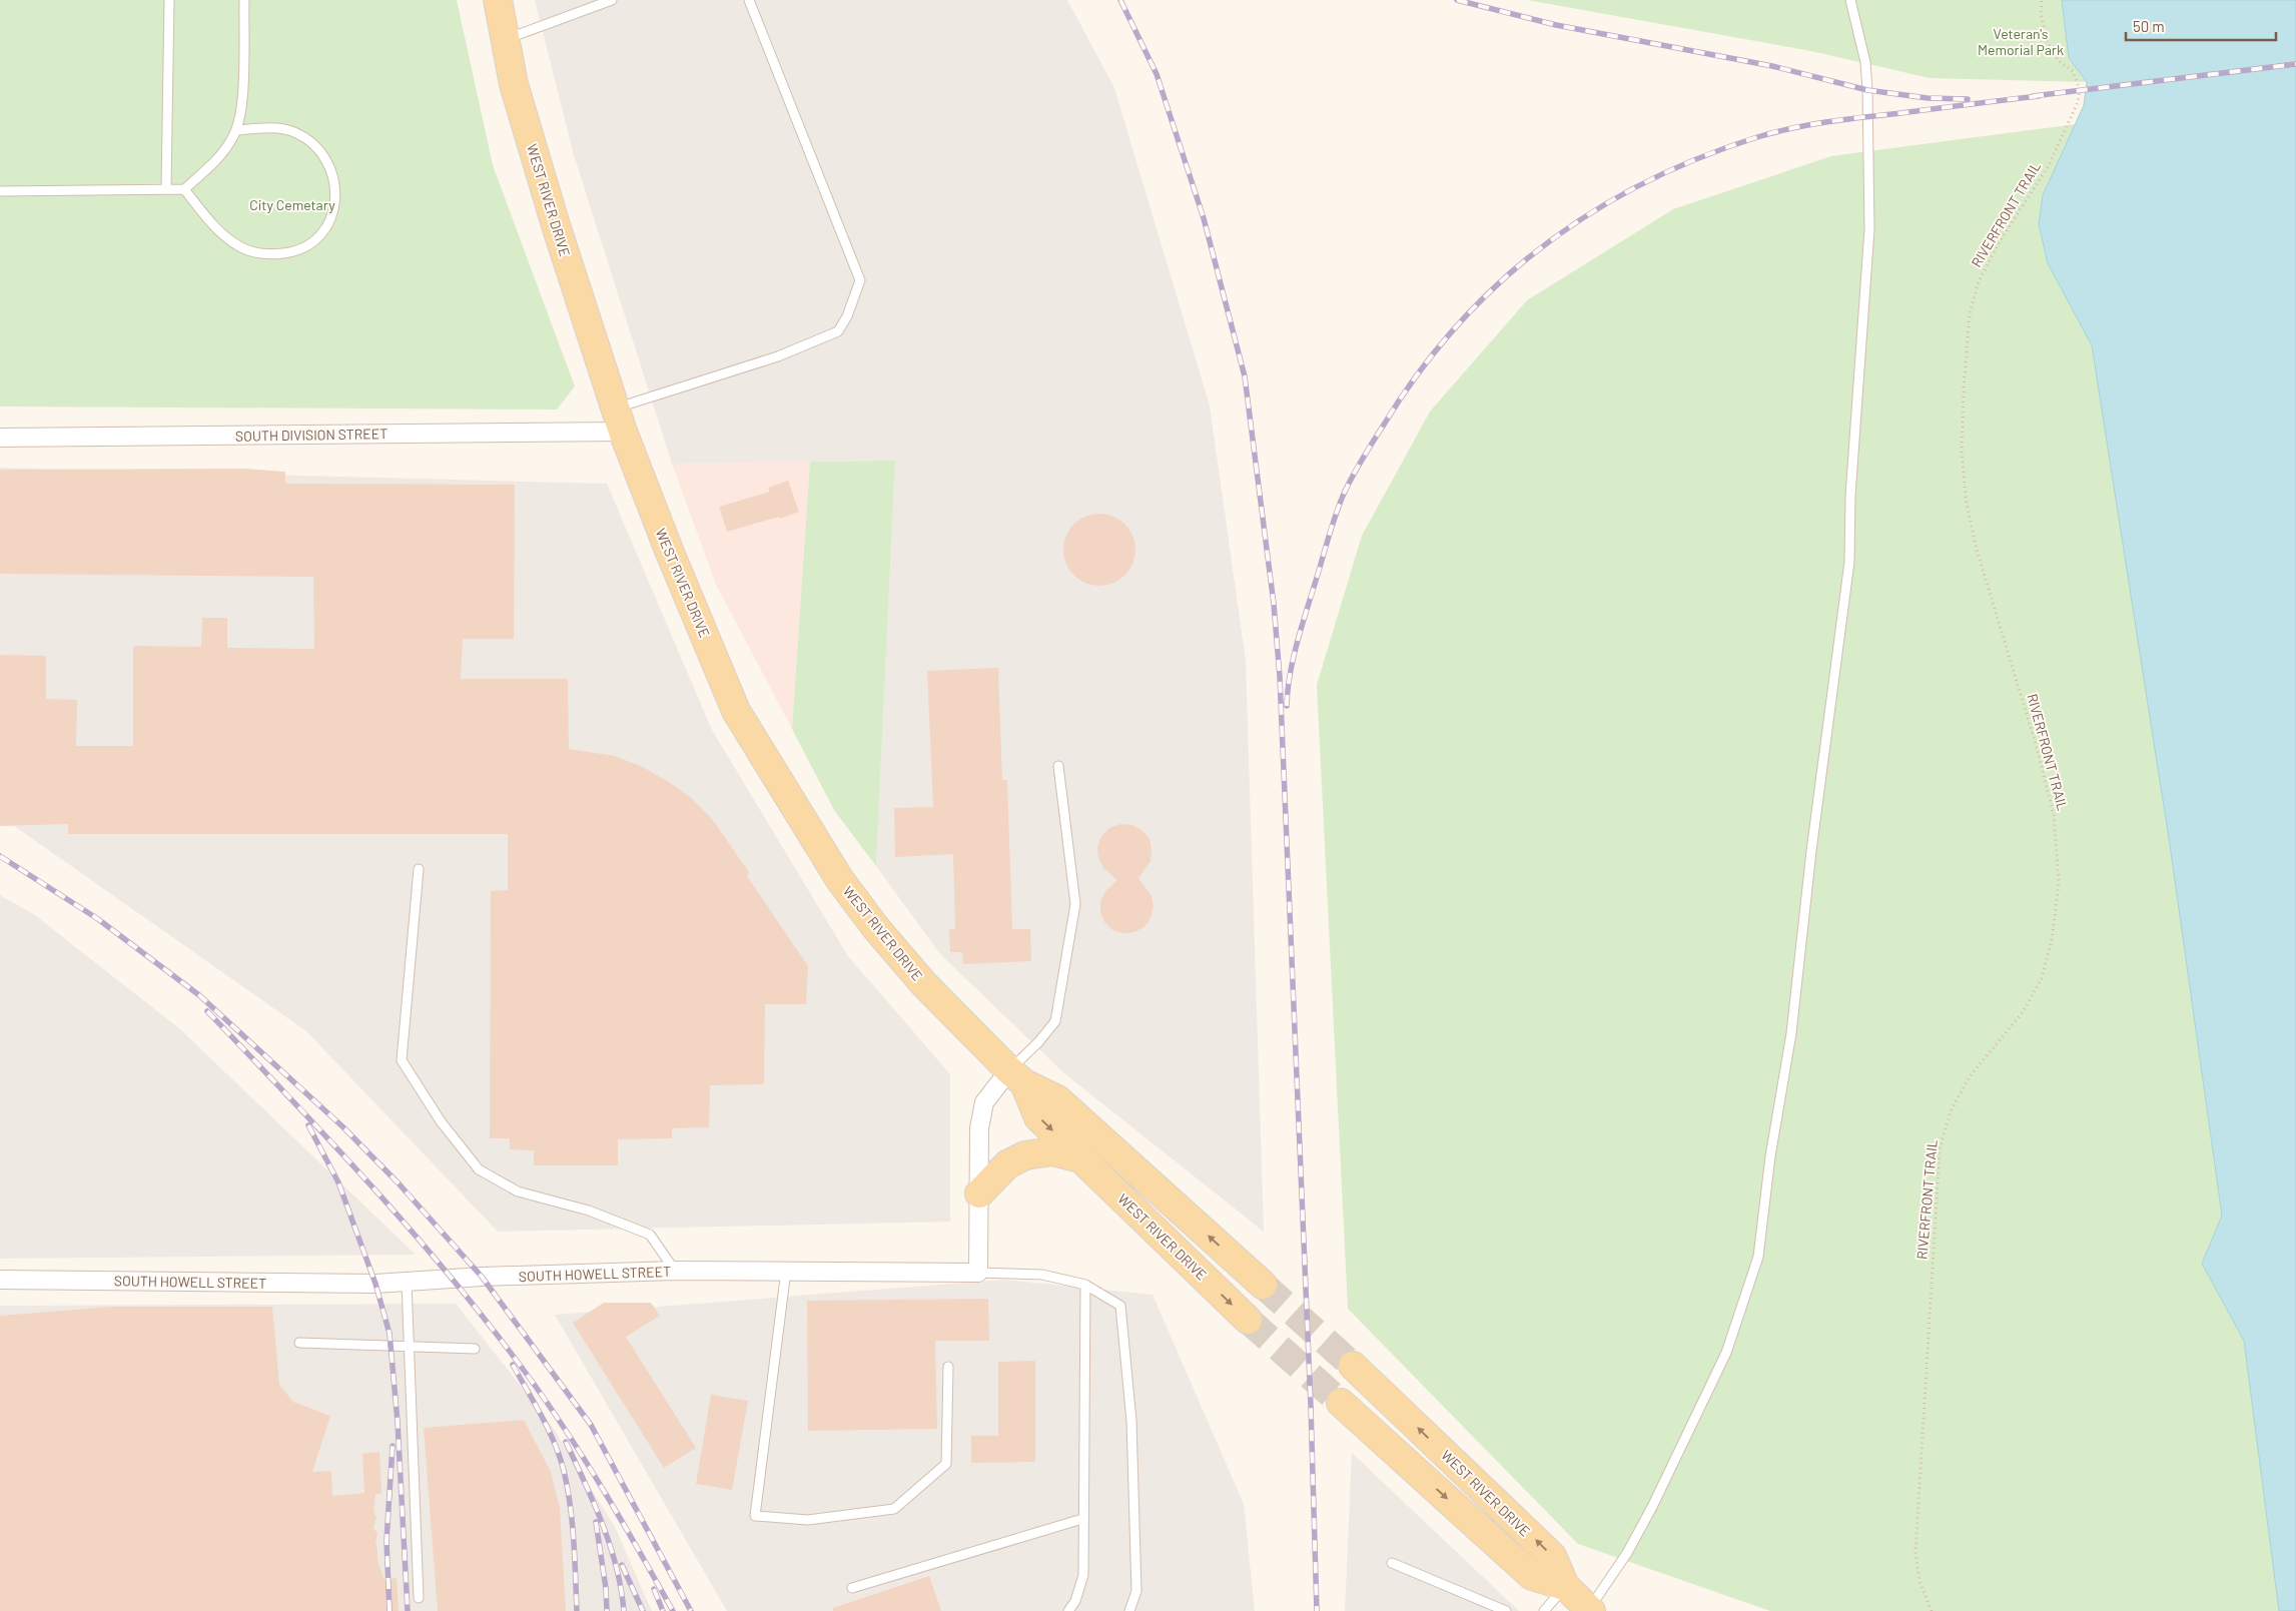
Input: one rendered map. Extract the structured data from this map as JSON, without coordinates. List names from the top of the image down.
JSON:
{
  "streets": {
    "main road": ["WEST RIVER DRIVE"],
    "street": ["SOUTH DIVISION STREET", "SOUTH HOWELL STREET"],
    "path": ["RIVERFRONT TRAIL"]
  },
  "crossings": [
    ["WEST RIVER DRIVE", "SOUTH DIVISION STREET"]
  ],
  "parks": ["Veteran's Memorial Park", "City Cemetary"],
  "scale_bar": "50 m"
}
